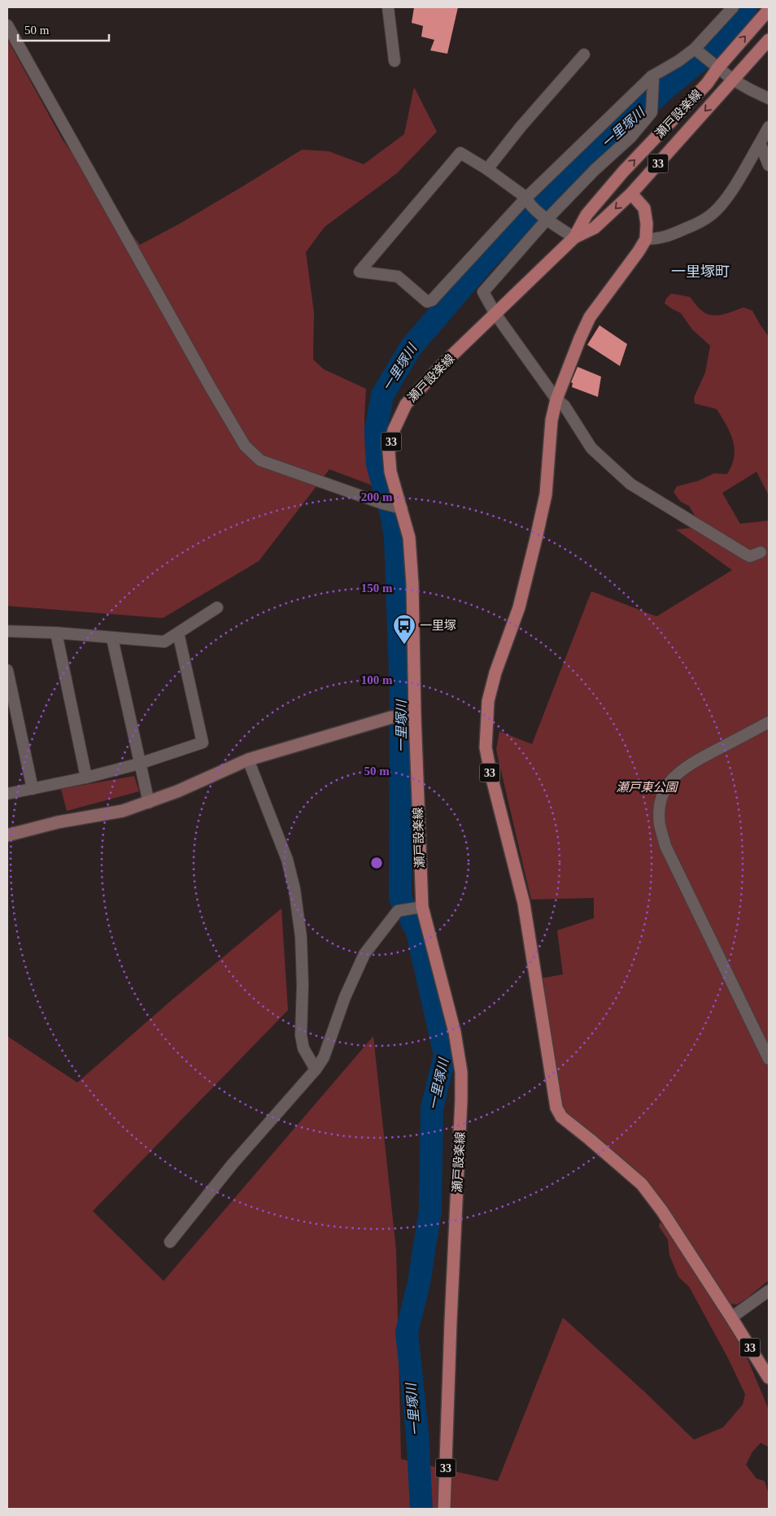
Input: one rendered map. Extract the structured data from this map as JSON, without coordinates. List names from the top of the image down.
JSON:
{
  "streets": {
    "main road": ["瀬戸設楽線", "33"]
  },
  "districts": ["一里塚町"],
  "water": ["一里塚川"],
  "parks": ["瀬戸東公園"],
  "places": {
    "bus stop": ["一里塚"]
  },
  "scale_bar": "50 m",
  "rings": [
    "200 m",
    "150 m",
    "100 m",
    "50 m"
  ]
}
